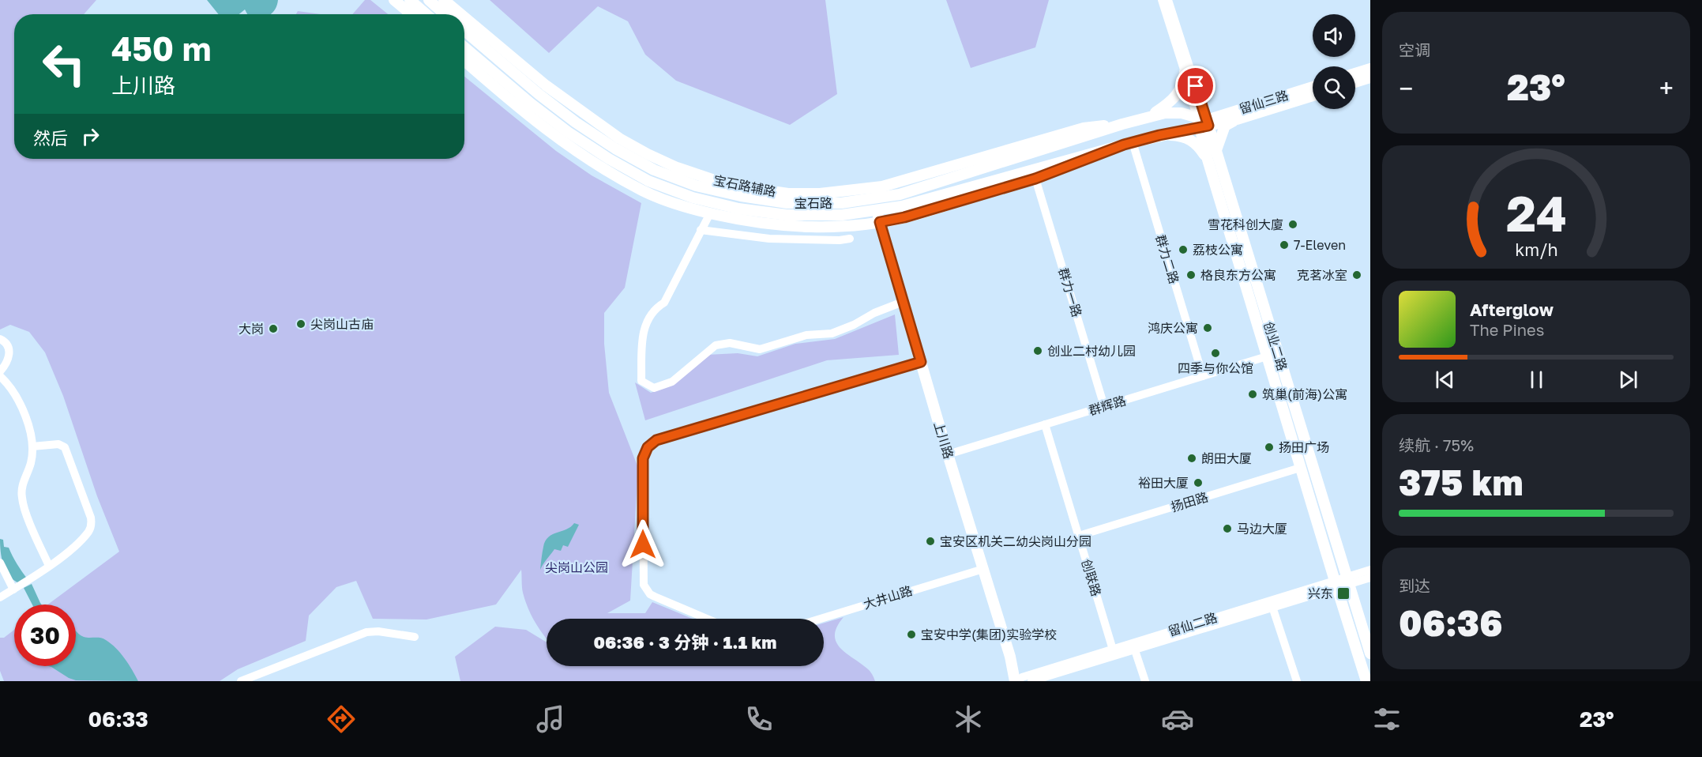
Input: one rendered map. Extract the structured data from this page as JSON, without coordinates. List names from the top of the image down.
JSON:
{
  "streets": {
    "main road": [
      "留仙三路",
      "宝石路辅路",
      "宝石路",
      "创业二路",
      "上川路"
    ],
    "street": [
      "群力二路",
      "群力一路",
      "群辉路",
      "扬田路",
      "创联路",
      "大井山路",
      "留仙二路"
    ]
  },
  "crossings": [
    ["留仙三路", "宝石路"],
    ["留仙三路", "创业二路"],
    ["宝石路辅路", "宝石路"],
    ["宝石路", "群力二路"],
    ["宝石路", "创业二路"],
    ["宝石路", "上川路"],
    ["群力二路", "群辉路"],
    ["群力一路", "群辉路"],
    ["创业二路", "群辉路"],
    ["创业二路", "扬田路"],
    ["创业二路", "留仙二路"],
    ["群辉路", "上川路"],
    ["群辉路", "创联路"],
    ["上川路", "大井山路"],
    ["上川路", "留仙二路"],
    ["扬田路", "创联路"],
    ["创联路", "留仙二路"]
  ],
  "parks": ["尖岗山公园"],
  "places": {
    "other": [
      "雪花科创大廈",
      "7-Eleven",
      "荔枝公寓",
      "格良东方公寓",
      "克茗冰室",
      "尖岗山古庙",
      "鸿庆公寓",
      "大岗",
      "创业二村幼儿园",
      "四季与你公馆",
      "筑巢(前海)公寓",
      "扬田广场",
      "朗田大厦",
      "裕田大厦",
      "马边大厦",
      "宝安区机关二幼尖岗山分园",
      "宝安中学(集团)实验学校"
    ],
    "transit": ["兴东"]
  },
  "page": {
    "tile": [
      "空调",
      ["续航 · 75%", "375 km"],
      ["到达", "06:36"]
    ],
    "turn": ["450 m", "上川路"],
    "heat": ["−", "23°", "+"],
    "then": "然后",
    "song": ["Afterglow", "The Pines"],
    "limit": "30",
    "trip": "06:36 · 3 分钟 · 1.1 km",
    "tabs": ["06:33", "23°"],
    "gauge": ["24", "km/h"]
  }
}
